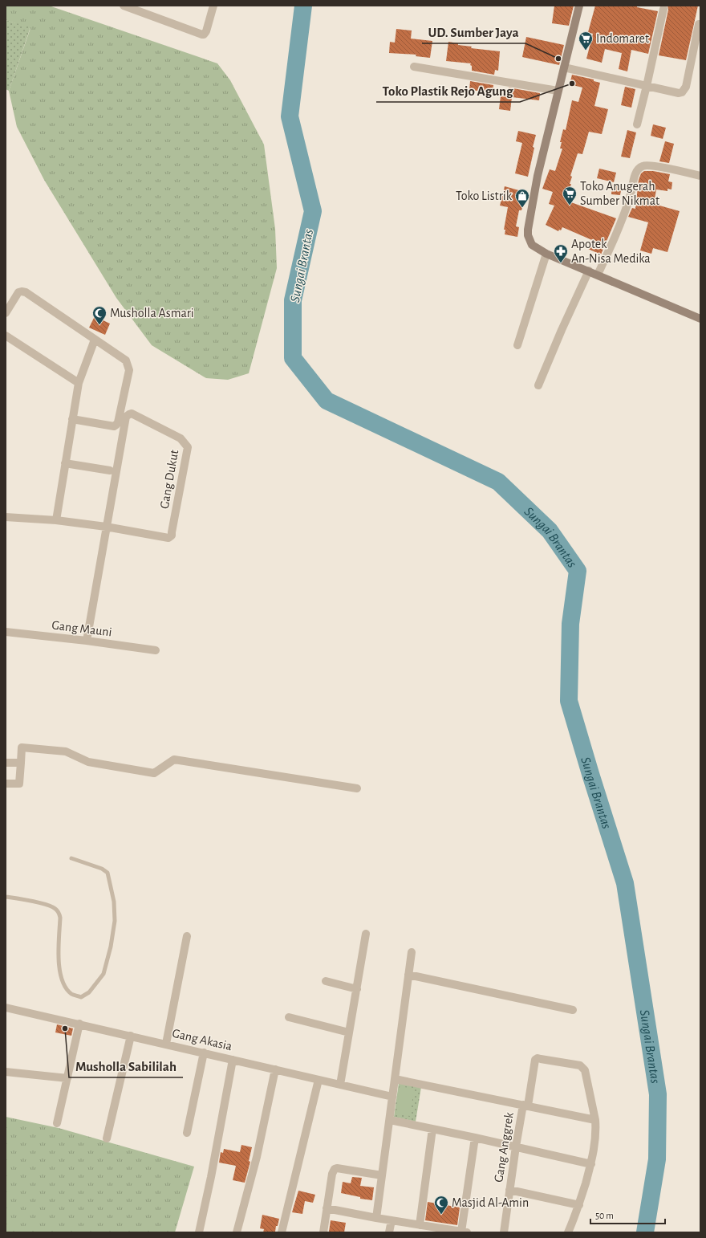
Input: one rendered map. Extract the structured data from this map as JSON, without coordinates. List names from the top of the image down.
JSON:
{
  "streets": {
    "street": [
      "Gang Dukut",
      "Gang Mauni",
      "Gang Akasia",
      "Gang Anggrek"
    ]
  },
  "water": ["Sungai Brantas"],
  "places": {
    "supermarket": ["Indomaret", "Toko Anugerah Sumber Nikmat"],
    "other": ["UD. Sumber Jaya", "Toko Plastik Rejo Agung", "Musholla Sabililah"],
    "shop": ["Toko Listrik"],
    "pharmacy": ["Apotek An-Nisa Medika"],
    "mosque": ["Musholla Asmari", "Masjid Al-Amin"]
  },
  "scale_bar": "50 m"
}
